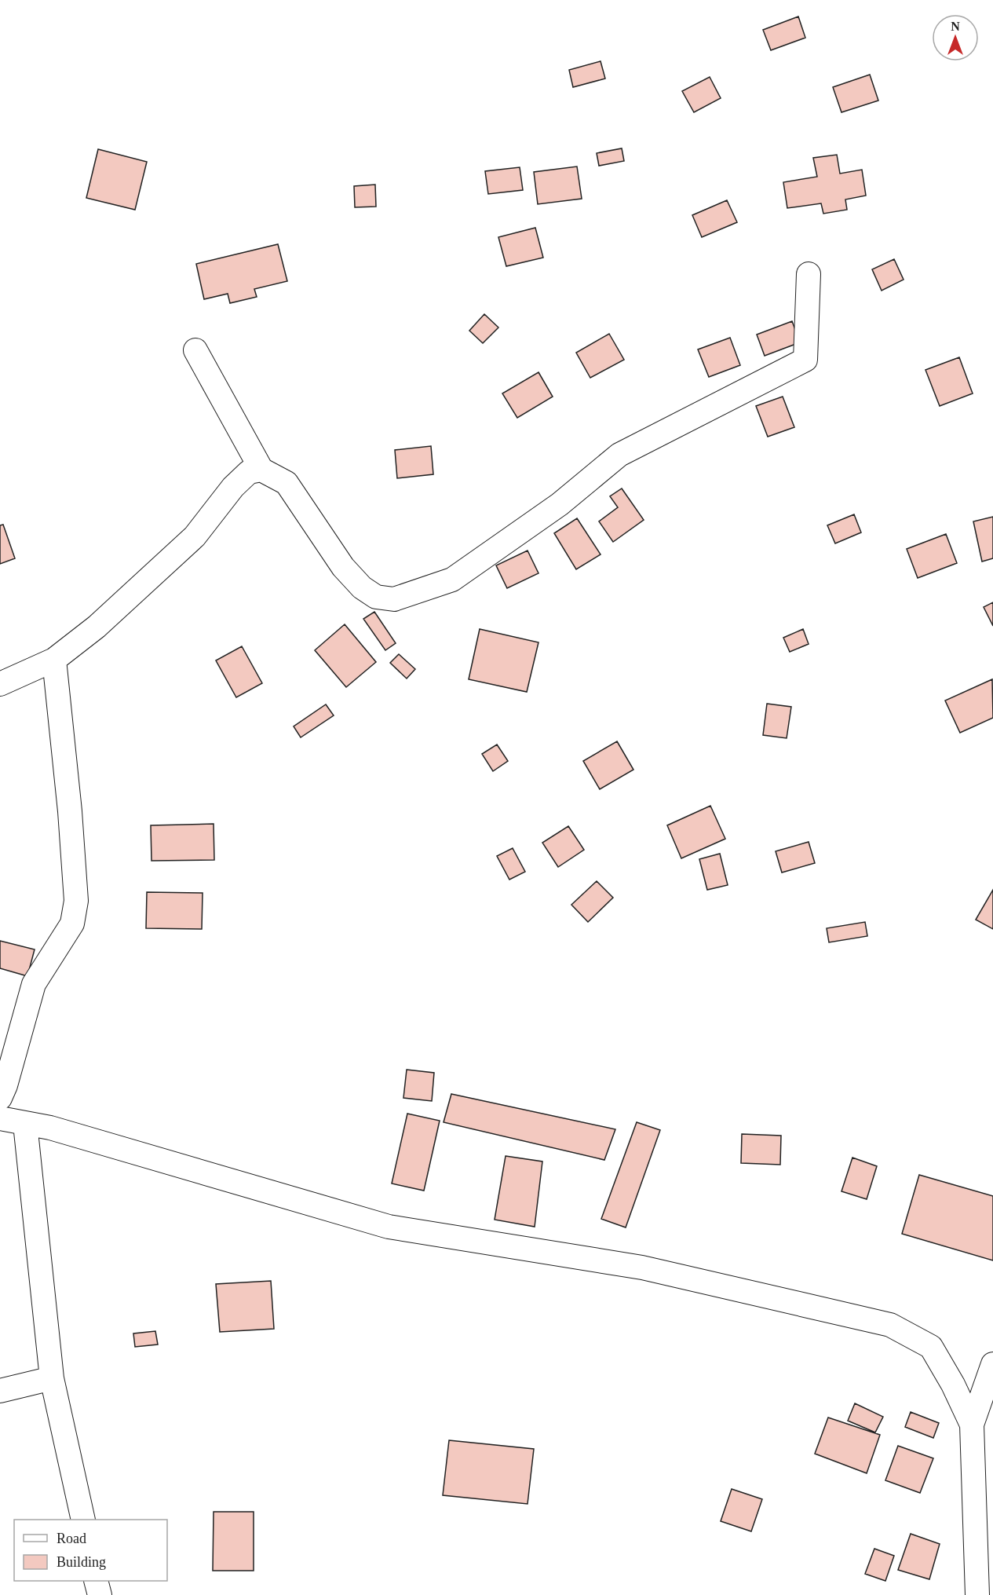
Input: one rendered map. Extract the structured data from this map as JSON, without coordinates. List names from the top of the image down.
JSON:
{
  "legend": ["Road", "Building"],
  "north": "top"
}
